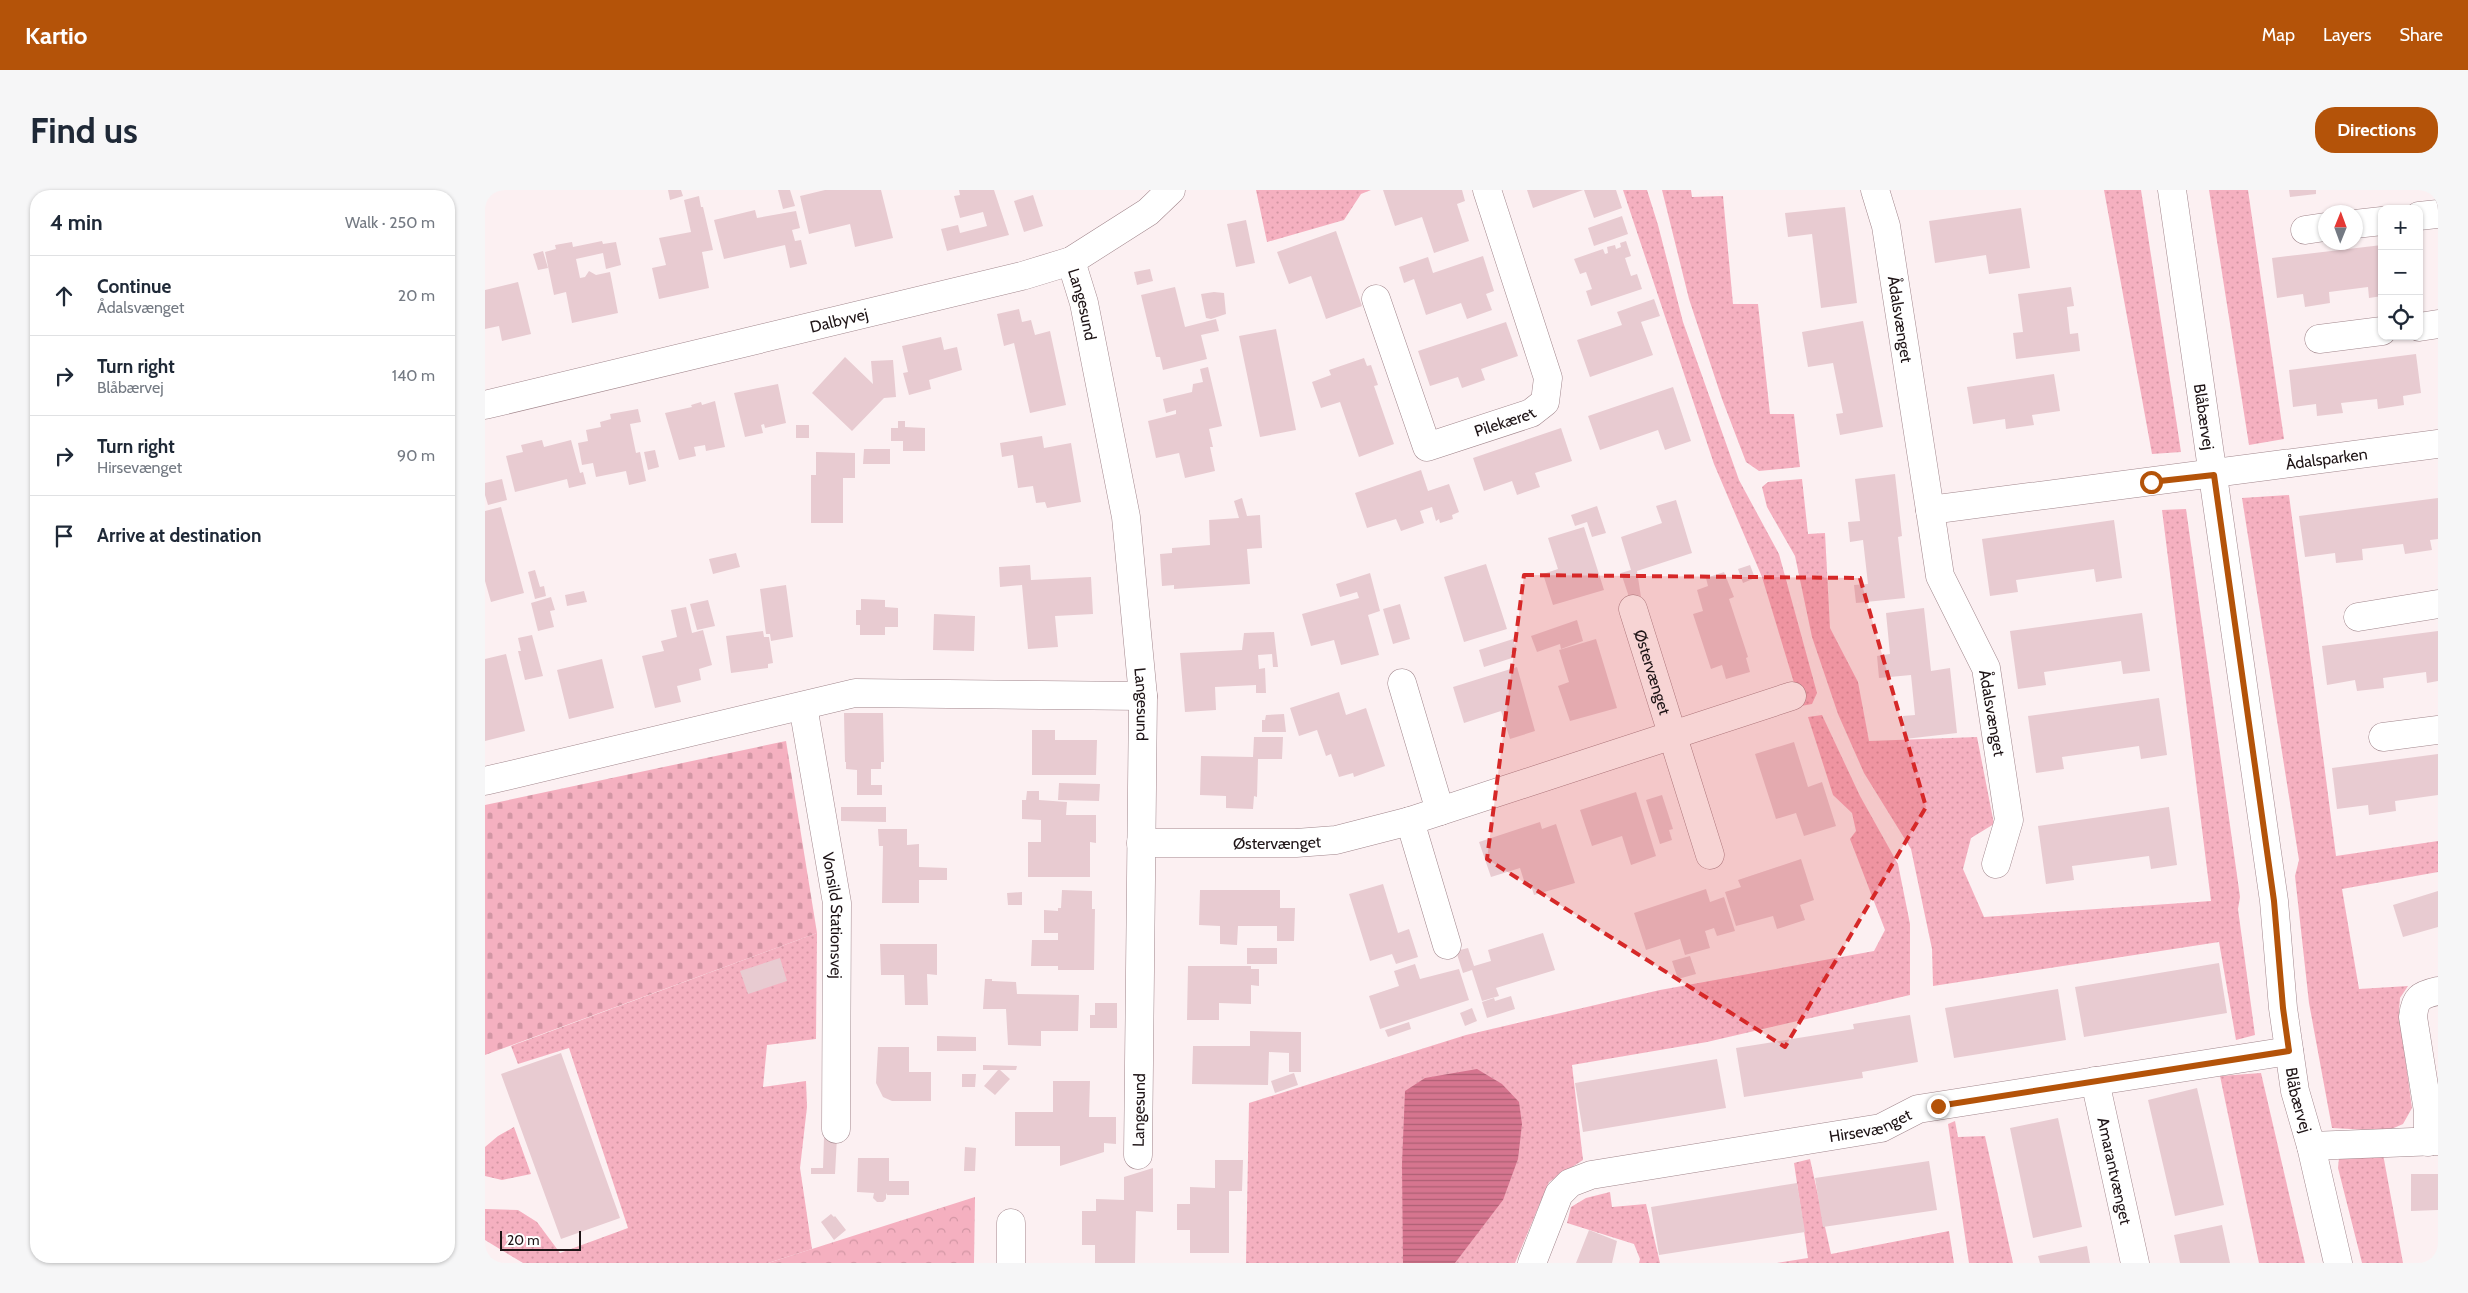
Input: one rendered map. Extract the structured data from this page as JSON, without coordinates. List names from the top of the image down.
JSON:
{
  "streets": {
    "street": [
      "Langesund",
      "Ådalsvænget",
      "Dalbyvej",
      "Blåbærvej",
      "Pilekæret",
      "Ådalsparken",
      "Østervænget",
      "Vonsild Stationsvej",
      "Hirsevænget",
      "Amarantvænget"
    ]
  },
  "crossings": [
    ["Langesund", "Dalbyvej"],
    ["Langesund", "Østervænget"],
    ["Blåbærvej", "Ådalsparken"],
    ["Blåbærvej", "Hirsevænget"],
    ["Hirsevænget", "Amarantvænget"]
  ],
  "scale_bar": "20 m",
  "north": "top",
  "page": {
    "header": "Kartio",
    "nav": ["Map", "Layers", "Share"],
    "buttons": "Directions",
    "title": "Find us",
    "heading": ["4 min", "Walk · 250 m"],
    "map_buttons": ["+", "−"],
    "list": [
      ["Continue", "Ådalsvænget", "20 m"],
      ["Turn right", "Blåbærvej", "140 m"],
      ["Turn right", "Hirsevænget", "90 m"],
      "Arrive at destination"
    ],
    "scale": "20 m"
  }
}
